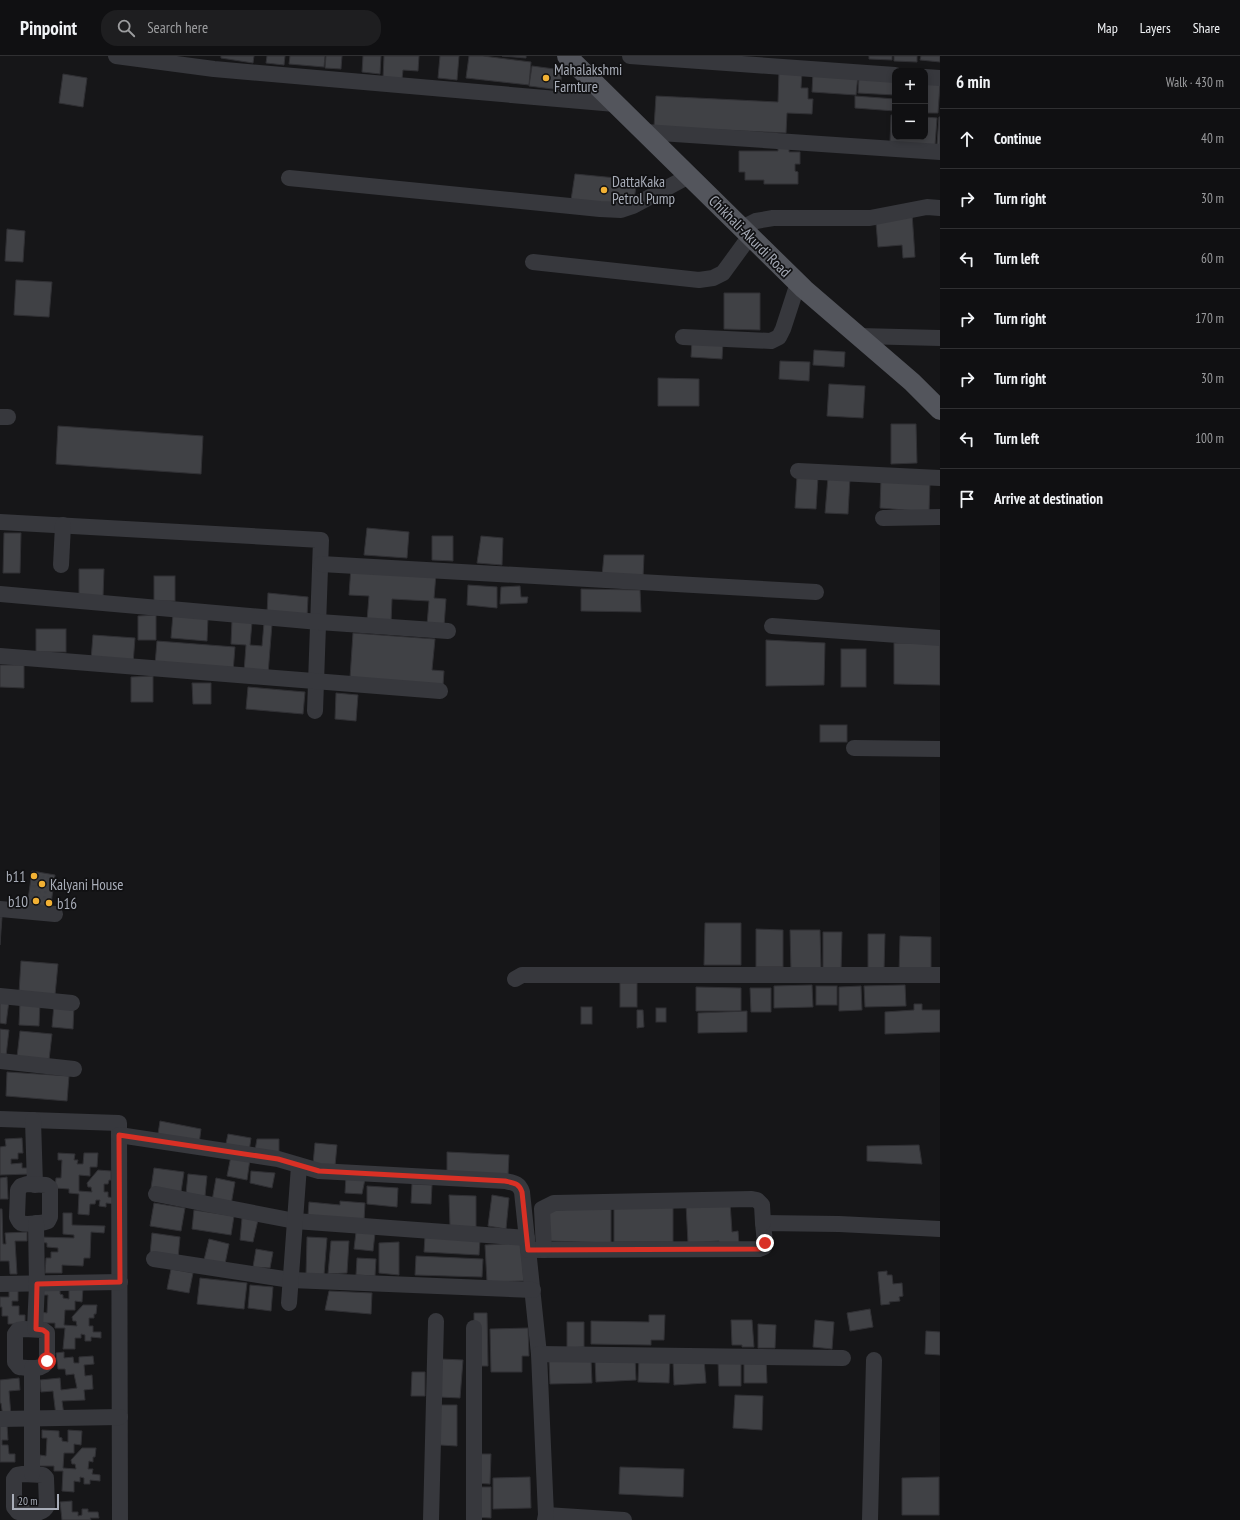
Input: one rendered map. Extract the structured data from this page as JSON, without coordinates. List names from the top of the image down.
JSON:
{
  "streets": {
    "main road": ["Chikhali-Akurdi Road"]
  },
  "places": [
    "Mahalakshmi Farnture",
    "DattaKaka Petrol Pump",
    "b11",
    "Kalyani House",
    "b10",
    "b16"
  ],
  "scale_bar": "20 m",
  "page": {
    "header": "Pinpoint",
    "search": "Search here",
    "nav": ["Map", "Layers", "Share"],
    "heading": ["6 min", "Walk · 430 m"],
    "map_buttons": ["+", "−"],
    "list": [
      ["Continue", "40 m"],
      ["Turn right", "30 m"],
      ["Turn left", "60 m"],
      ["Turn right", "170 m"],
      ["Turn right", "30 m"],
      ["Turn left", "100 m"],
      "Arrive at destination"
    ],
    "scale": "20 m"
  }
}
